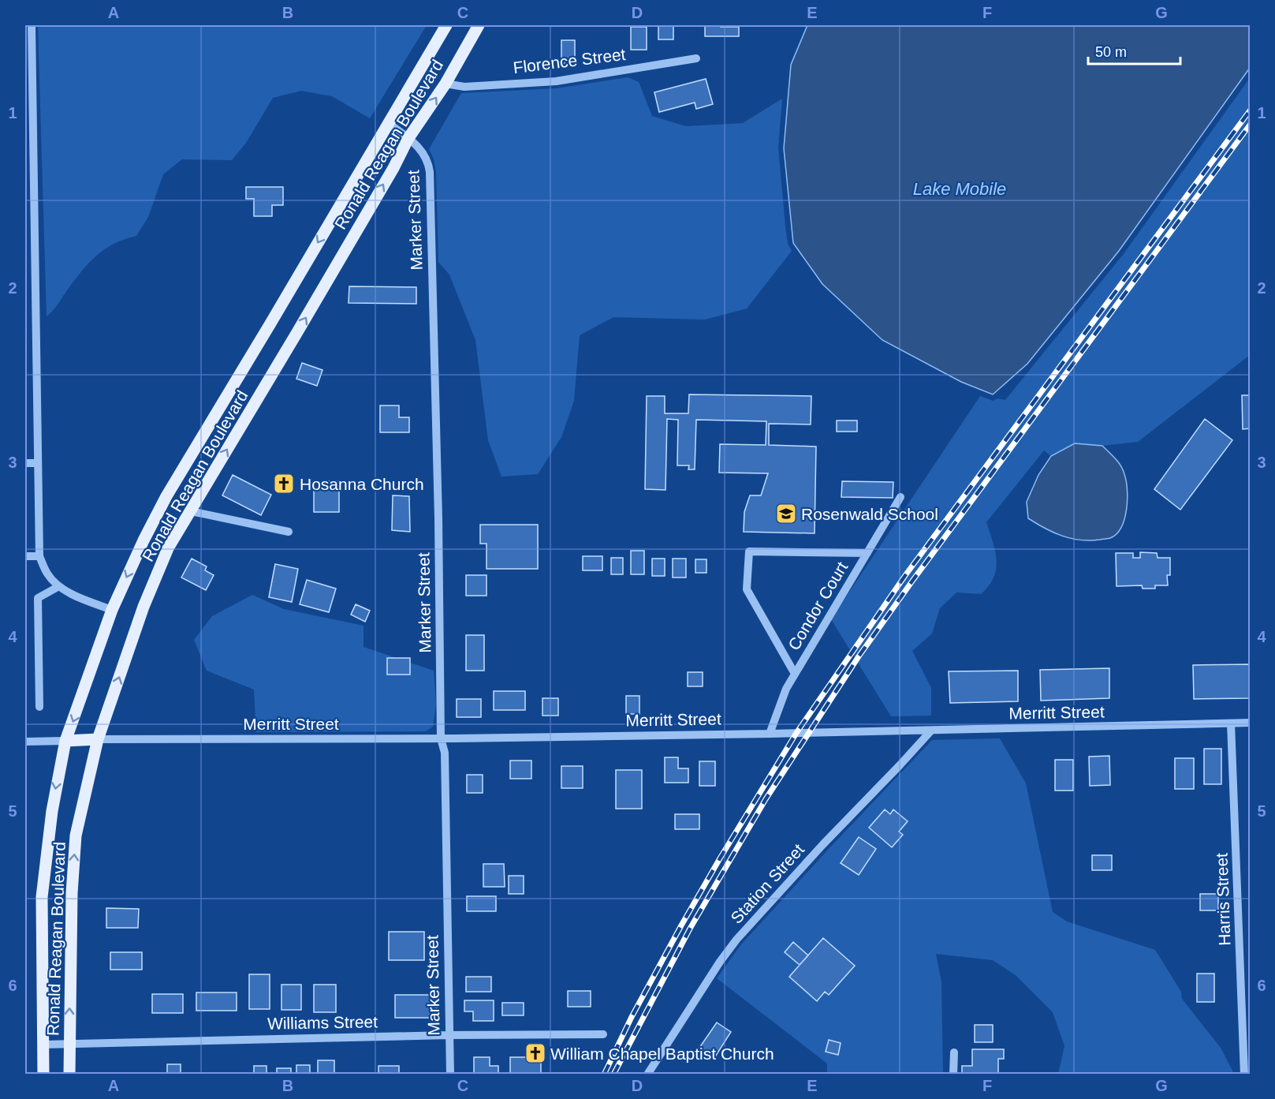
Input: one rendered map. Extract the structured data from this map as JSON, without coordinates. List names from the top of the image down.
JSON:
{
  "streets": {
    "main road": ["Ronald Reagan Boulevard"],
    "street": [
      "Florence Street",
      "Marker Street",
      "Condor Court",
      "Merritt Street",
      "Station Street",
      "Harris Street",
      "Williams Street"
    ]
  },
  "crossings": [
    ["Florence Street", "Ronald Reagan Boulevard"],
    ["Ronald Reagan Boulevard", "Marker Street"],
    ["Ronald Reagan Boulevard", "Merritt Street"],
    ["Ronald Reagan Boulevard", "Williams Street"],
    ["Marker Street", "Merritt Street"],
    ["Marker Street", "Williams Street"],
    ["Condor Court", "Merritt Street"],
    ["Merritt Street", "Station Street"],
    ["Merritt Street", "Harris Street"]
  ],
  "water": ["Lake Mobile"],
  "places": {
    "church": ["Hosanna Church", "William Chapel Baptist Church"],
    "school or university": ["Rosenwald School"]
  },
  "scale_bar": "50 m",
  "grid": {
    "columns": [
      "A",
      "B",
      "C",
      "D",
      "E",
      "F",
      "G"
    ],
    "rows": [
      "1",
      "2",
      "3",
      "4",
      "5",
      "6"
    ]
  }
}
